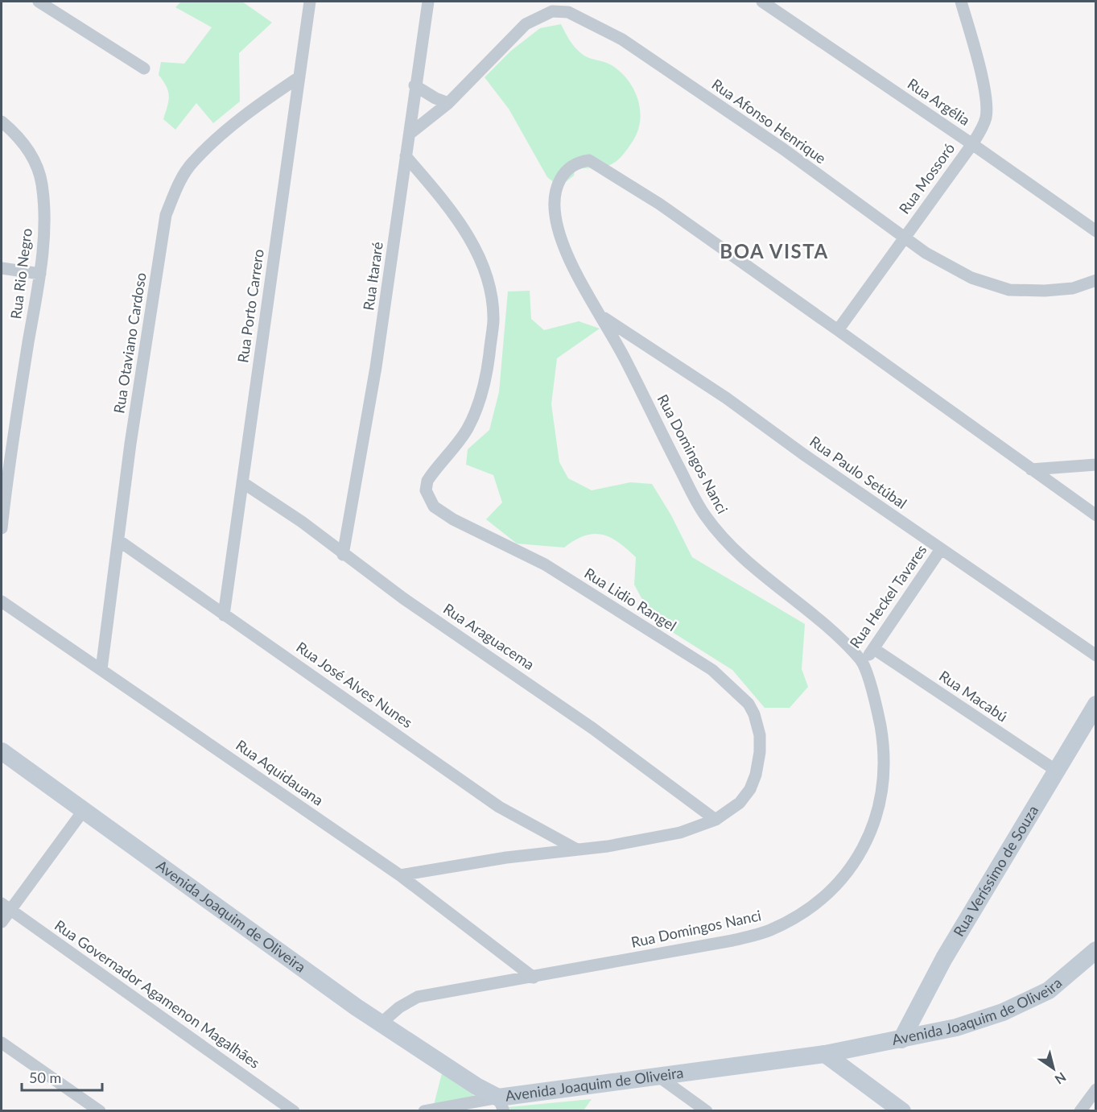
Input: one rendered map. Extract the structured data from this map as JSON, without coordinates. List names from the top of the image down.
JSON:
{
  "streets": {
    "main road": ["Rua Veríssimo de Souza", "Avenida Joaquim de Oliveira"],
    "street": [
      "Rua Argélia",
      "Rua Afonso Henrique",
      "Rua Mossoró",
      "Rua Rio Negro",
      "Rua Itararé",
      "Rua Porto Carrero",
      "Rua Otaviano Cardoso",
      "Rua Domingos Nanci",
      "Rua Paulo Setúbal",
      "Rua Heckel Tavares",
      "Rua Lidio Rangel",
      "Rua Araguacema",
      "Rua José Alves Nunes",
      "Rua Macabú",
      "Rua Aquidauana",
      "Rua Governador Agamenon Magalhães"
    ]
  },
  "crossings": [
    ["Rua Argélia", "Rua Mossoró"],
    ["Rua Afonso Henrique", "Rua Mossoró"],
    ["Rua Afonso Henrique", "Rua Itararé"],
    ["Rua Mossoró", "Rua Domingos Nanci"],
    ["Rua Itararé", "Rua Lidio Rangel"],
    ["Rua Itararé", "Rua Araguacema"],
    ["Rua Porto Carrero", "Rua Otaviano Cardoso"],
    ["Rua Porto Carrero", "Rua Araguacema"],
    ["Rua Porto Carrero", "Rua José Alves Nunes"],
    ["Rua Otaviano Cardoso", "Rua José Alves Nunes"],
    ["Rua Otaviano Cardoso", "Rua Aquidauana"],
    ["Rua Domingos Nanci", "Rua Paulo Setúbal"],
    ["Rua Domingos Nanci", "Rua Heckel Tavares"],
    ["Rua Domingos Nanci", "Rua Aquidauana"],
    ["Rua Domingos Nanci", "Avenida Joaquim de Oliveira"],
    ["Rua Paulo Setúbal", "Rua Heckel Tavares"],
    ["Rua Heckel Tavares", "Rua Macabú"],
    ["Rua Lidio Rangel", "Rua Araguacema"],
    ["Rua Lidio Rangel", "Rua José Alves Nunes"],
    ["Rua Lidio Rangel", "Rua Aquidauana"],
    ["Rua Macabú", "Rua Veríssimo de Souza"],
    ["Rua Veríssimo de Souza", "Avenida Joaquim de Oliveira"]
  ],
  "districts": ["BOA VISTA"],
  "scale_bar": "50 m",
  "north": "bottom right"
}
